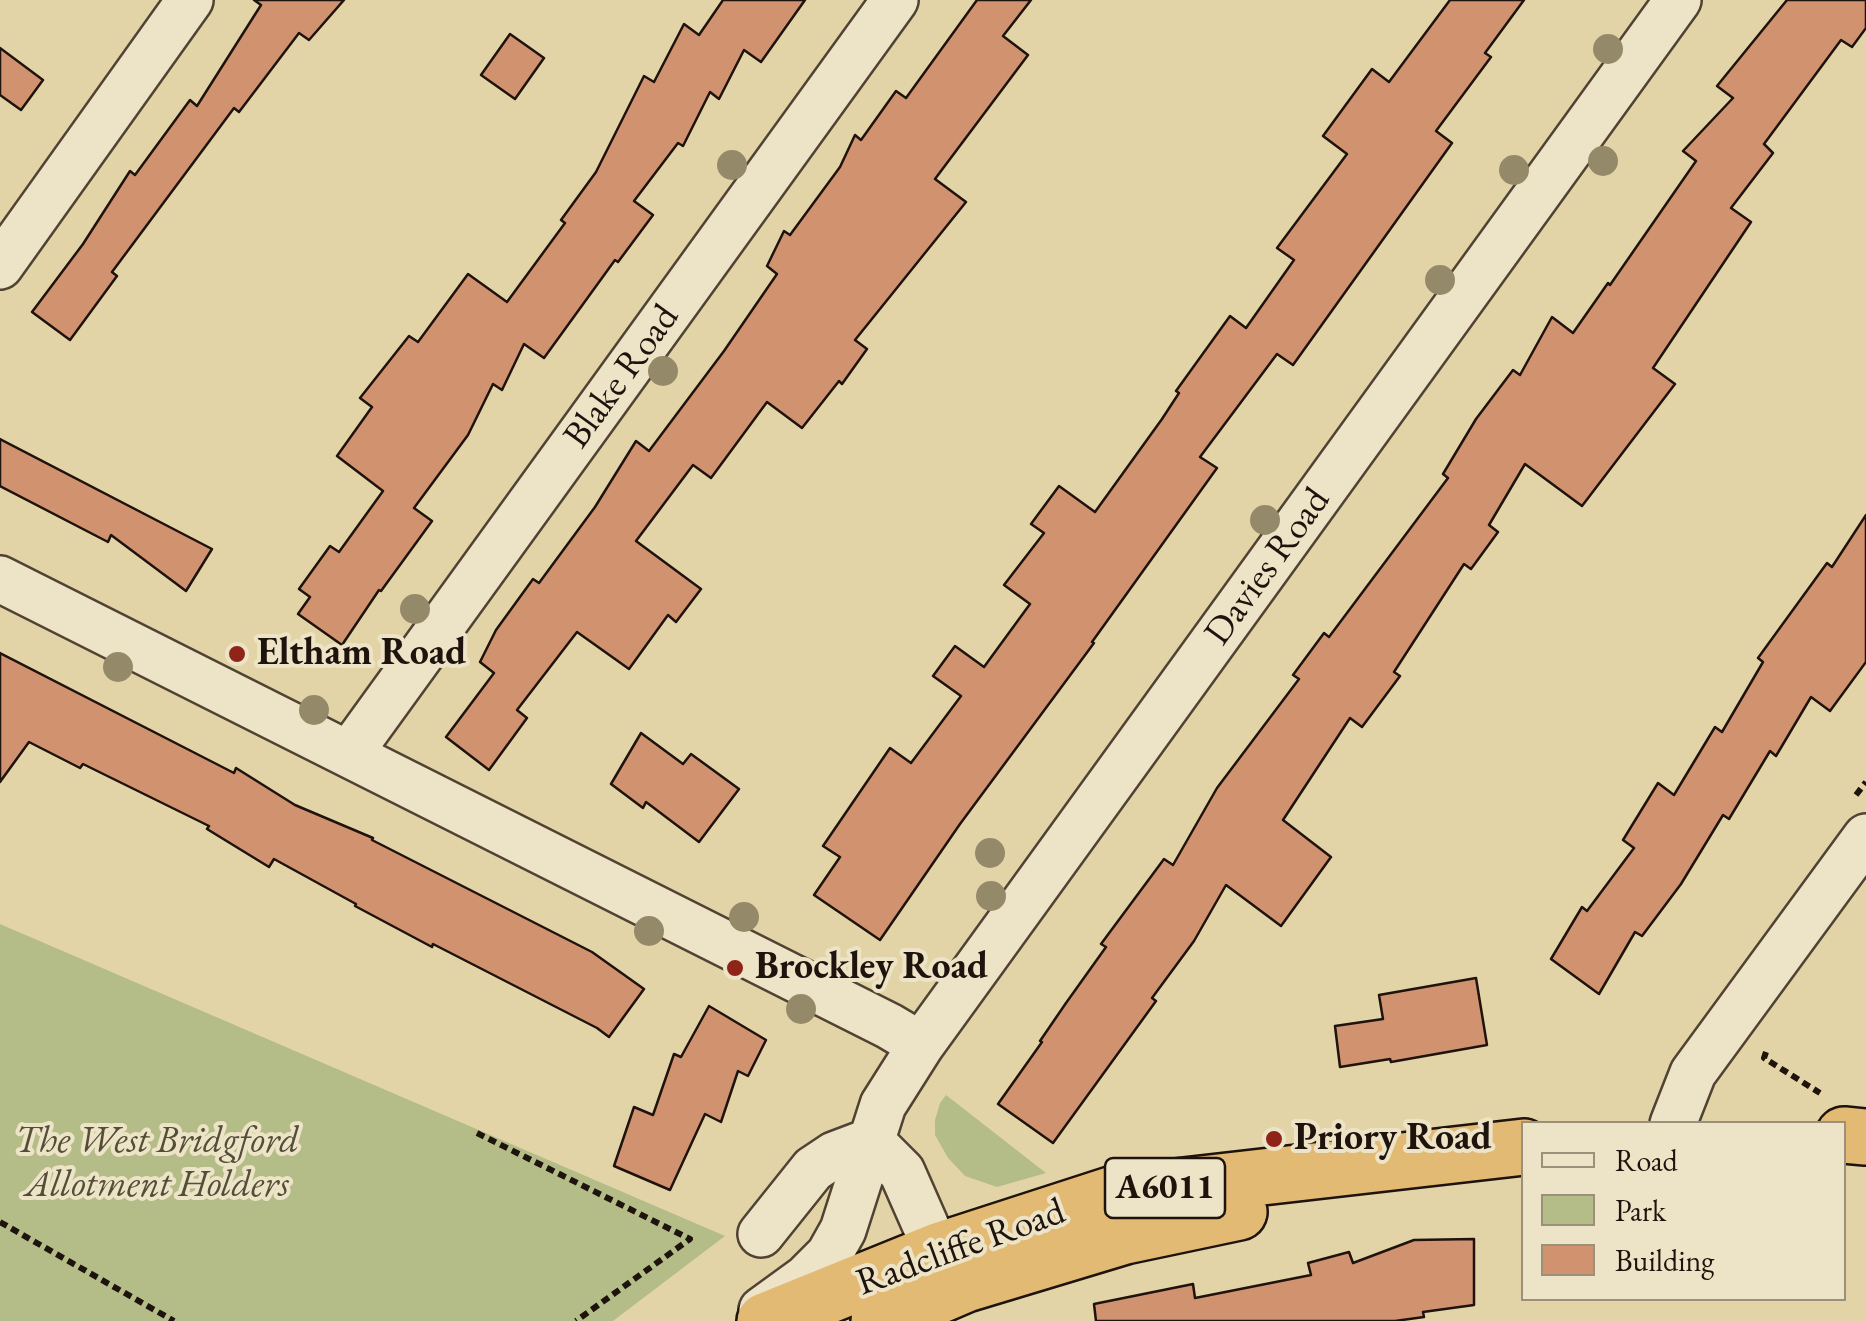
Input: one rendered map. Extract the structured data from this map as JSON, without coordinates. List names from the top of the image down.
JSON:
{
  "streets": {
    "highway": ["A6011", "Radcliffe Road"],
    "street": ["Blake Road", "Davies Road"]
  },
  "parks": ["The West Bridgford Allotment Holders"],
  "places": ["Eltham Road", "Brockley Road", "Priory Road"],
  "legend": ["Road", "Park", "Building"]
}
